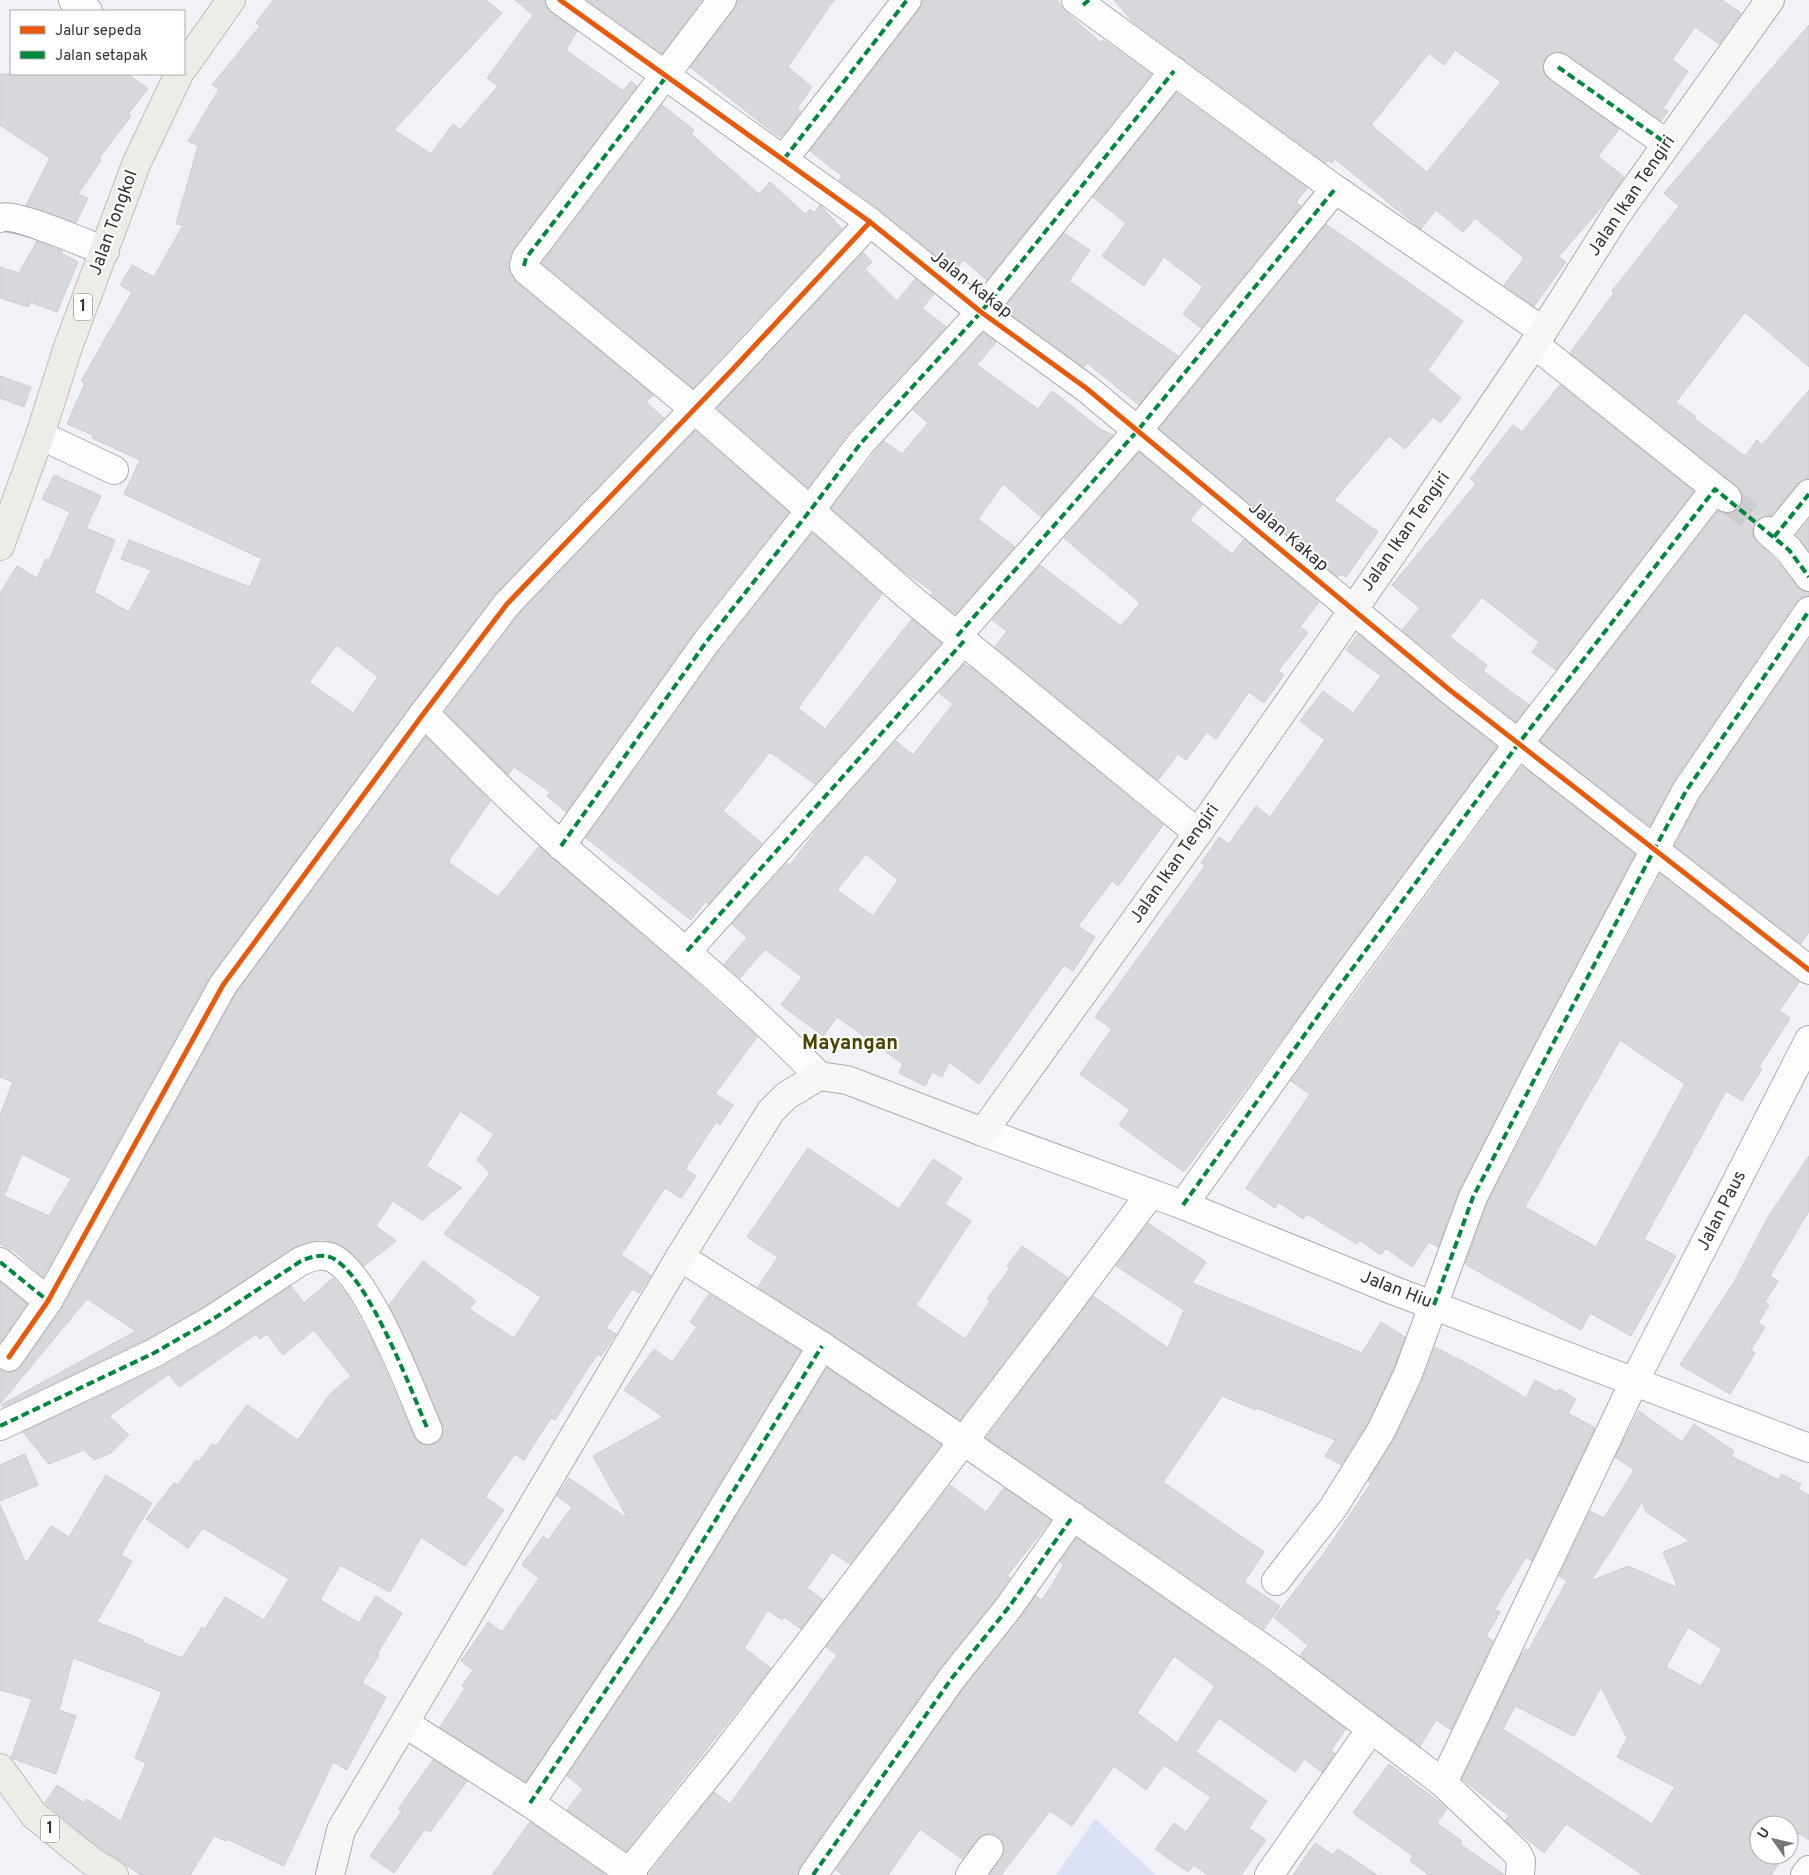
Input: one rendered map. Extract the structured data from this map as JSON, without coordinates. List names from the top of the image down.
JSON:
{
  "streets": {
    "highway": ["Jalan Tongkol", "1"],
    "main road": ["Jalan Ikan Tengiri"],
    "street": ["Jalan Kakap", "Jalan Paus", "Jalan Hiu"]
  },
  "crossings": [
    ["Jalan Ikan Tengiri", "Jalan Kakap"],
    ["Jalan Ikan Tengiri", "Jalan Hiu"],
    ["Jalan Paus", "Jalan Hiu"]
  ],
  "districts": ["Mayangan"],
  "legend": ["Jalur sepeda", "Jalan setapak"],
  "north": "top left"
}
